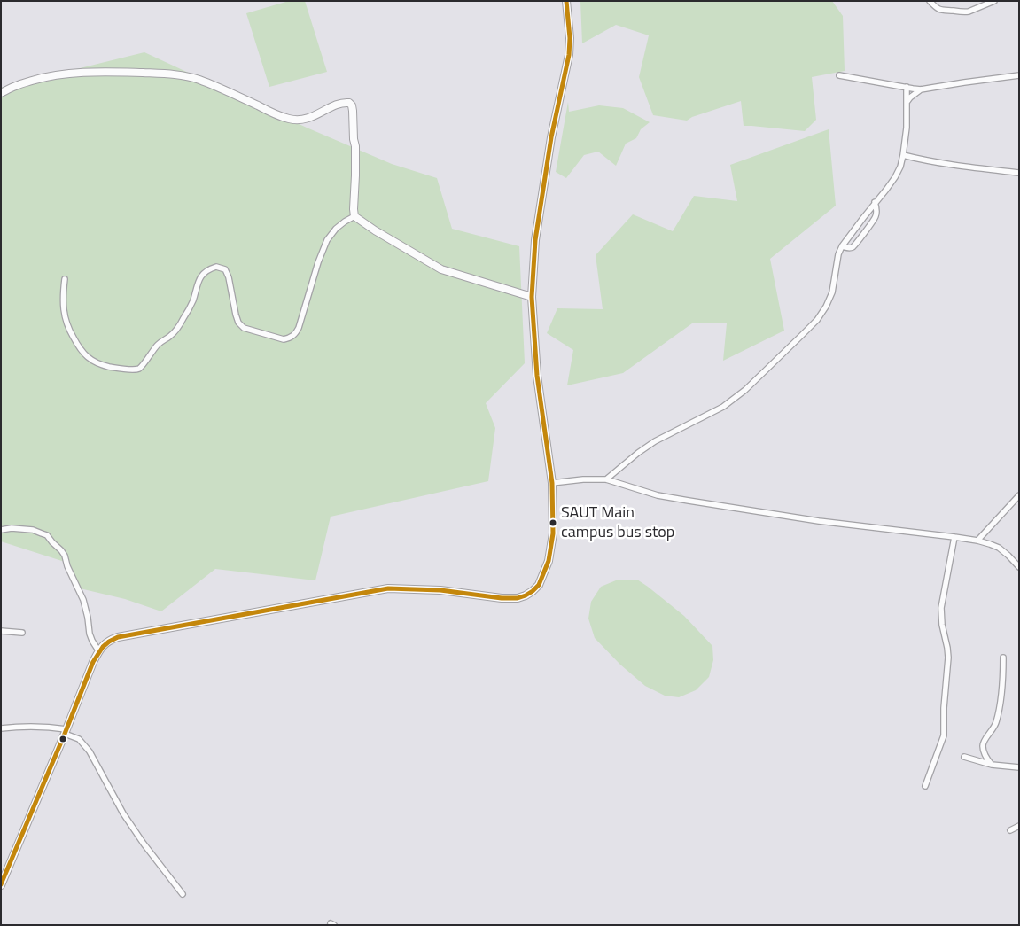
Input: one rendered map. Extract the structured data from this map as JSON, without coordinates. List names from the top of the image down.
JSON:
{
  "places": ["SAUT Main campus bus stop"]
}
